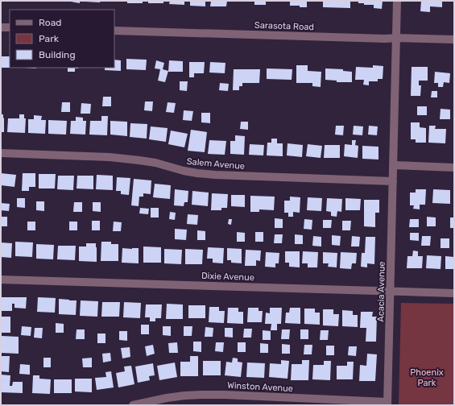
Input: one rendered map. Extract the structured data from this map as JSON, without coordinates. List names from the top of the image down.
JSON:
{
  "streets": {
    "street": [
      "Sarasota Road",
      "Salem Avenue",
      "Dixie Avenue",
      "Acacia Avenue",
      "Winston Avenue"
    ]
  },
  "crossings": [
    ["Salem Avenue", "Acacia Avenue"],
    ["Dixie Avenue", "Acacia Avenue"],
    ["Acacia Avenue", "Winston Avenue"]
  ],
  "parks": ["Phoenix Park"],
  "legend": ["Road", "Park", "Building"]
}
